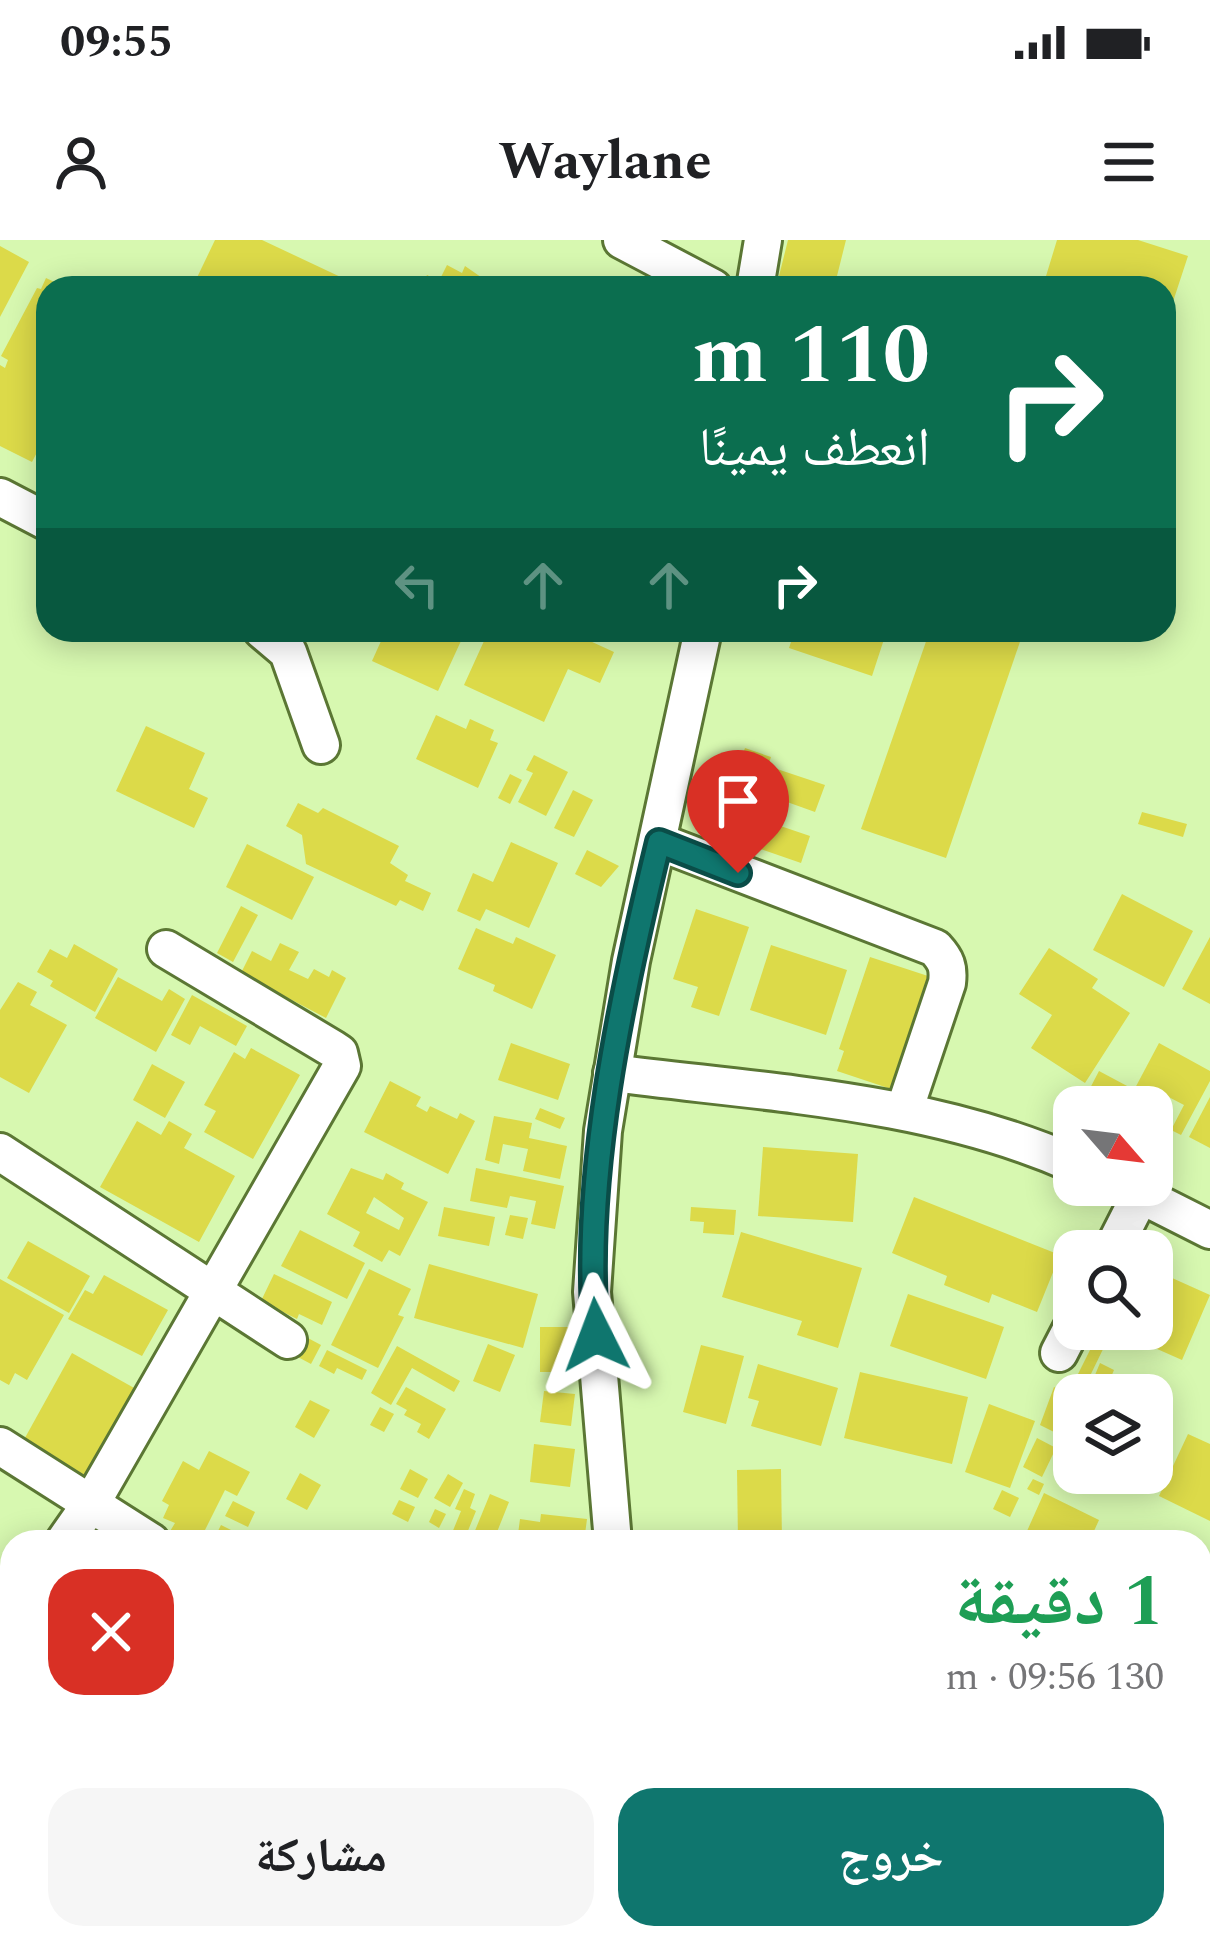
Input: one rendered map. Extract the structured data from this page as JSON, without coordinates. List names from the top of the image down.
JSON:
{
  "north": "bottom right",
  "page": {
    "status": "09:55",
    "header": "Waylane",
    "turn": ["110 m", "انعطف يمينًا"],
    "heading": ["1 دقيقة", "130 m · 09:56"],
    "buttons": ["خروج", "مشاركة"]
  }
}
